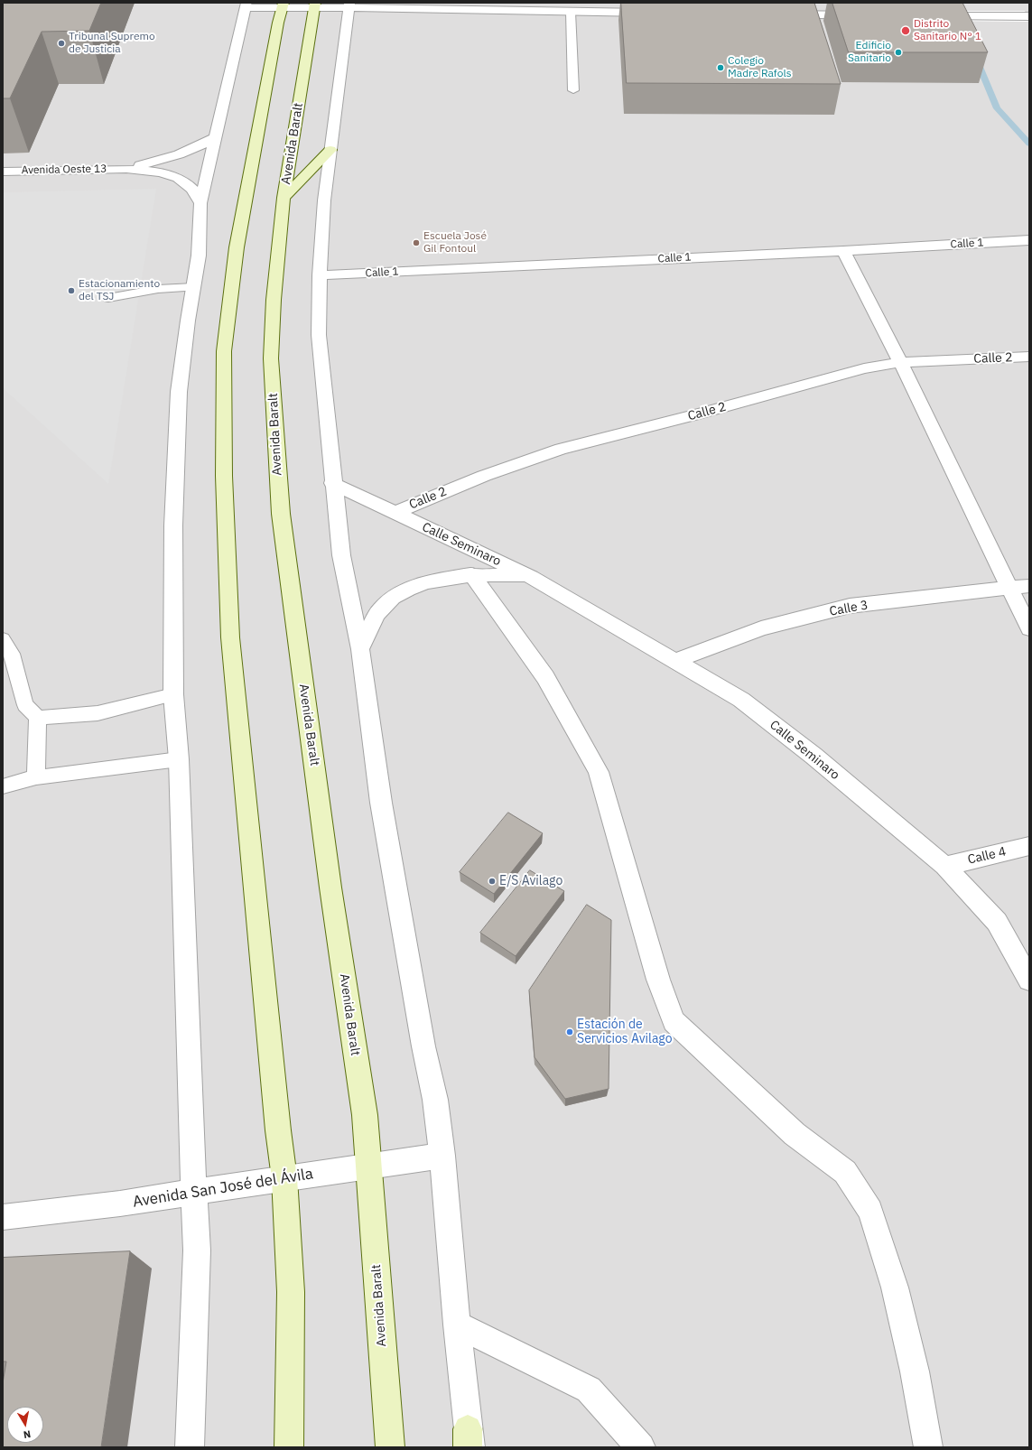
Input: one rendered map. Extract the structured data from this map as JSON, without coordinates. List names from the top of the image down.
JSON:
{
  "streets": {
    "main road": ["Avenida Baralt"],
    "street": [
      "Avenida Oeste 13",
      "Calle 1",
      "Calle 2",
      "Calle Seminaro",
      "Calle 3",
      "Calle 4",
      "Avenida San José del Ávila"
    ]
  },
  "crossings": [
    ["Avenida Baralt", "Avenida San José del Ávila"],
    ["Calle 2", "Calle Seminaro"],
    ["Calle Seminaro", "Calle 3"],
    ["Calle Seminaro", "Calle 4"]
  ],
  "places": [
    "Distrito Sanitario N° 1",
    "Tribunal Supremo de Justicia",
    "Edificio Sanitario",
    "Colegio Madre Rafols",
    "Escuela José Gil Fontoul",
    "Estacionamiento del TSJ",
    "E/S Avilago",
    "Estación de Servicios Avilago"
  ],
  "north": "bottom"
}
